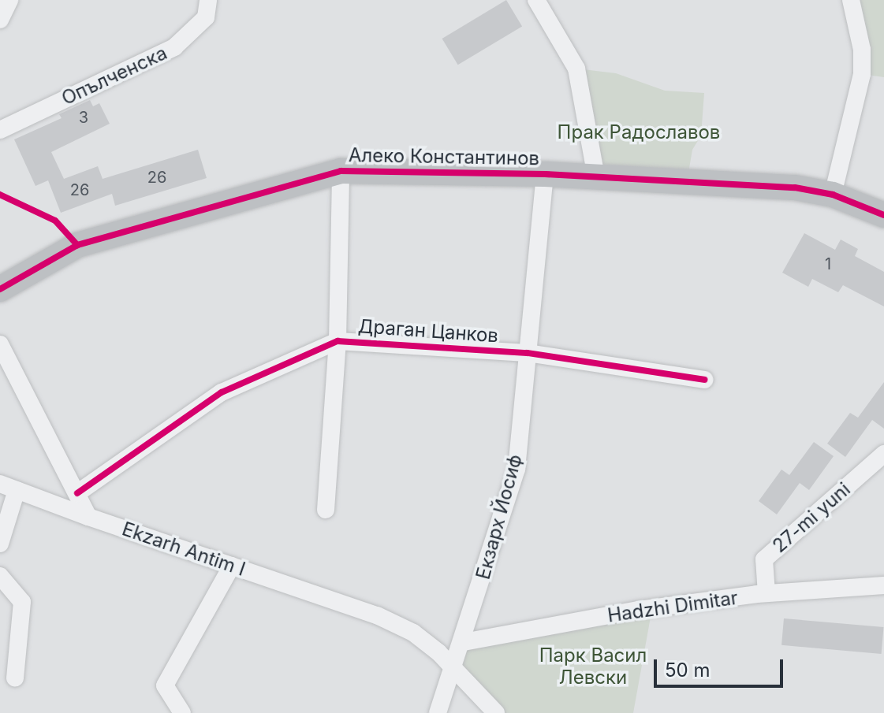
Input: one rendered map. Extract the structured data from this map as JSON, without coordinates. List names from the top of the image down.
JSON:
{
  "streets": {
    "street": [
      "Опълченска",
      "Алеко Константинов",
      "Драган Цанков",
      "Екзарх Йосиф",
      "27-mi yuni",
      "Ekzarh Antim I",
      "Hadzhi Dimitar"
    ]
  },
  "crossings": [
    ["Алеко Константинов", "Екзарх Йосиф"],
    ["Драган Цанков", "Екзарх Йосиф"],
    ["Екзарх Йосиф", "Ekzarh Antim I"],
    ["Екзарх Йосиф", "Hadzhi Dimitar"],
    ["27-mi yuni", "Hadzhi Dimitar"]
  ],
  "parks": ["Прак Радославов", "Парк Васил Левски"],
  "house_numbers": [
    "3",
    "26",
    "26",
    "1"
  ],
  "scale_bar": "50 m"
}
